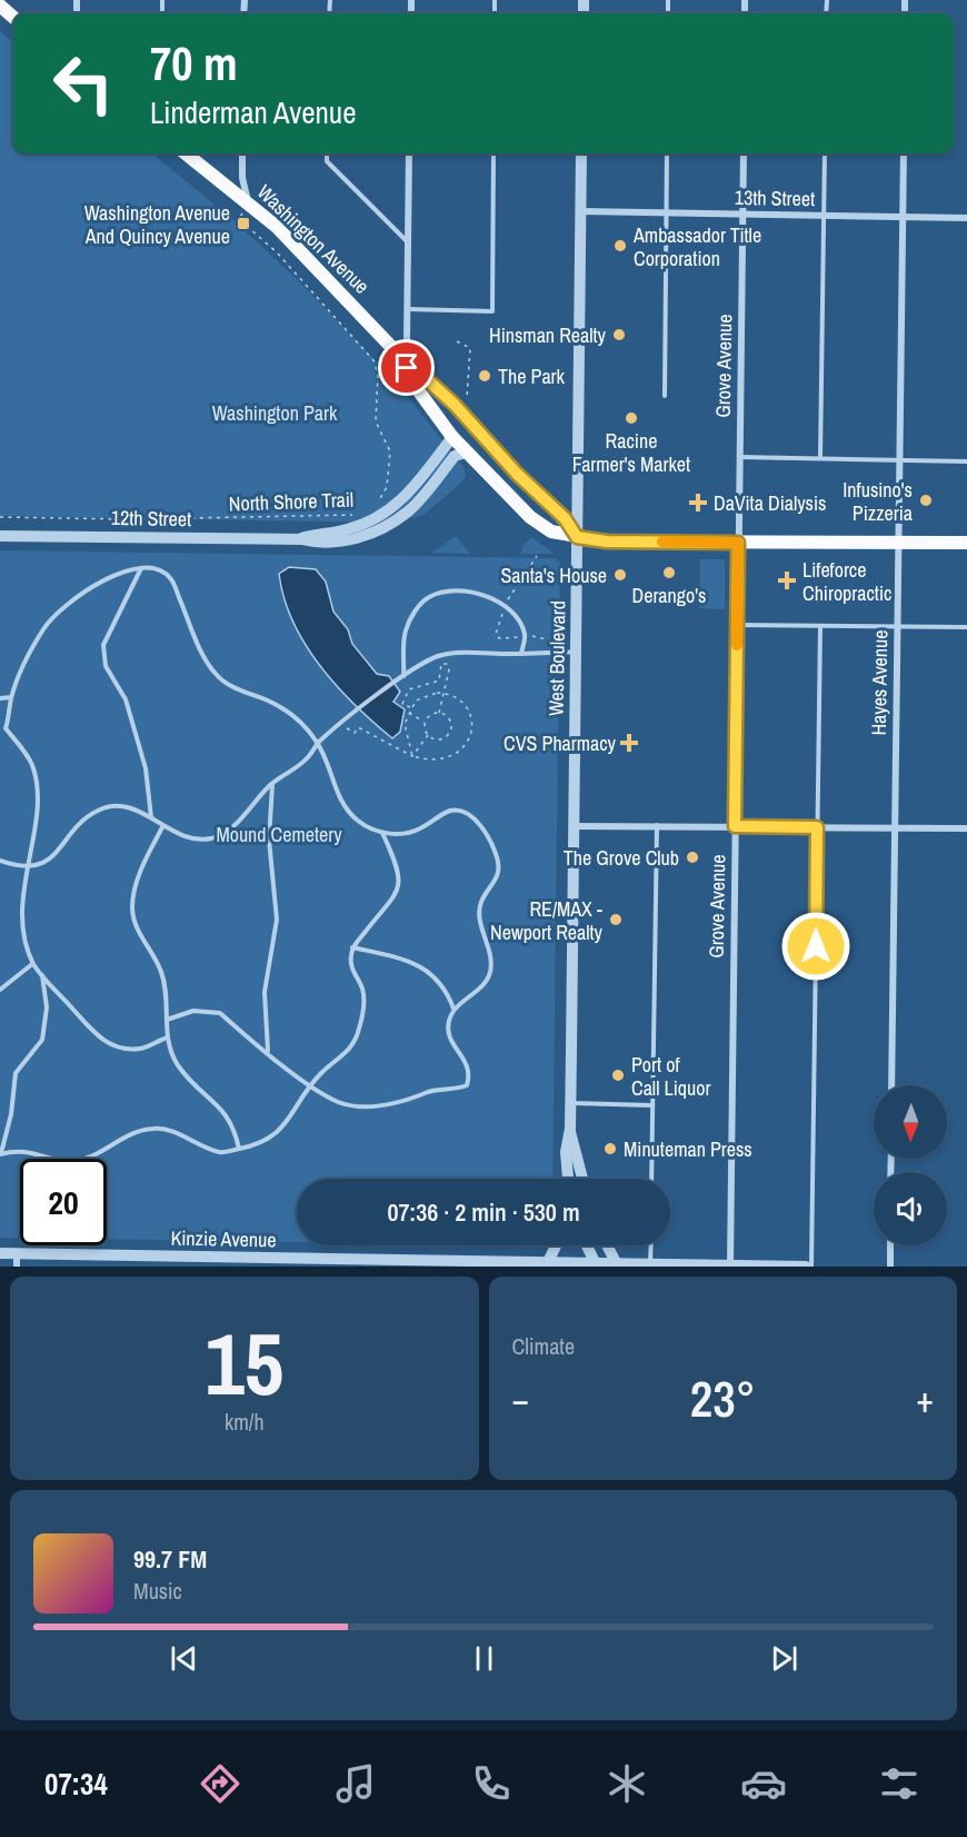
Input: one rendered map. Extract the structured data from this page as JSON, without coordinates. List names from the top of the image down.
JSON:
{
  "streets": {
    "main road": ["Washington Avenue"],
    "street": [
      "13th Street",
      "Grove Avenue",
      "12th Street",
      "West Boulevard",
      "Hayes Avenue",
      "Kinzie Avenue"
    ],
    "path": ["North Shore Trail"]
  },
  "crossings": [
    ["13th Street", "Grove Avenue"],
    ["13th Street", "West Boulevard"],
    ["13th Street", "Hayes Avenue"],
    ["Washington Avenue", "Grove Avenue"],
    ["Washington Avenue", "North Shore Trail"],
    ["Washington Avenue", "12th Street"],
    ["Washington Avenue", "West Boulevard"],
    ["Washington Avenue", "Hayes Avenue"],
    ["Grove Avenue", "Kinzie Avenue"]
  ],
  "parks": ["Washington Park", "Mound Cemetery"],
  "places": {
    "transit": ["Washington Avenue And Quincy Avenue"],
    "other": [
      "Ambassador Title Corporation",
      "Hinsman Realty",
      "The Park",
      "Racine Farmer's Market",
      "Infusino's Pizzeria",
      "Derango's",
      "Santa's House",
      "The Grove Club",
      "RE/MAX - Newport Realty",
      "Port of Call Liquor",
      "Minuteman Press"
    ],
    "health": ["DaVita Dialysis", "Lifeforce Chiropractic", "CVS Pharmacy"]
  },
  "north": "bottom",
  "page": {
    "turn": ["70 m", "Linderman Avenue"],
    "limit": "20",
    "trip": "07:36 · 2 min · 530 m",
    "tile": [
      ["15", "km/h"],
      "Climate"
    ],
    "heat": ["−", "23°", "+"],
    "song": ["99.7 FM", "Music"],
    "tabs": "07:34"
  }
}
